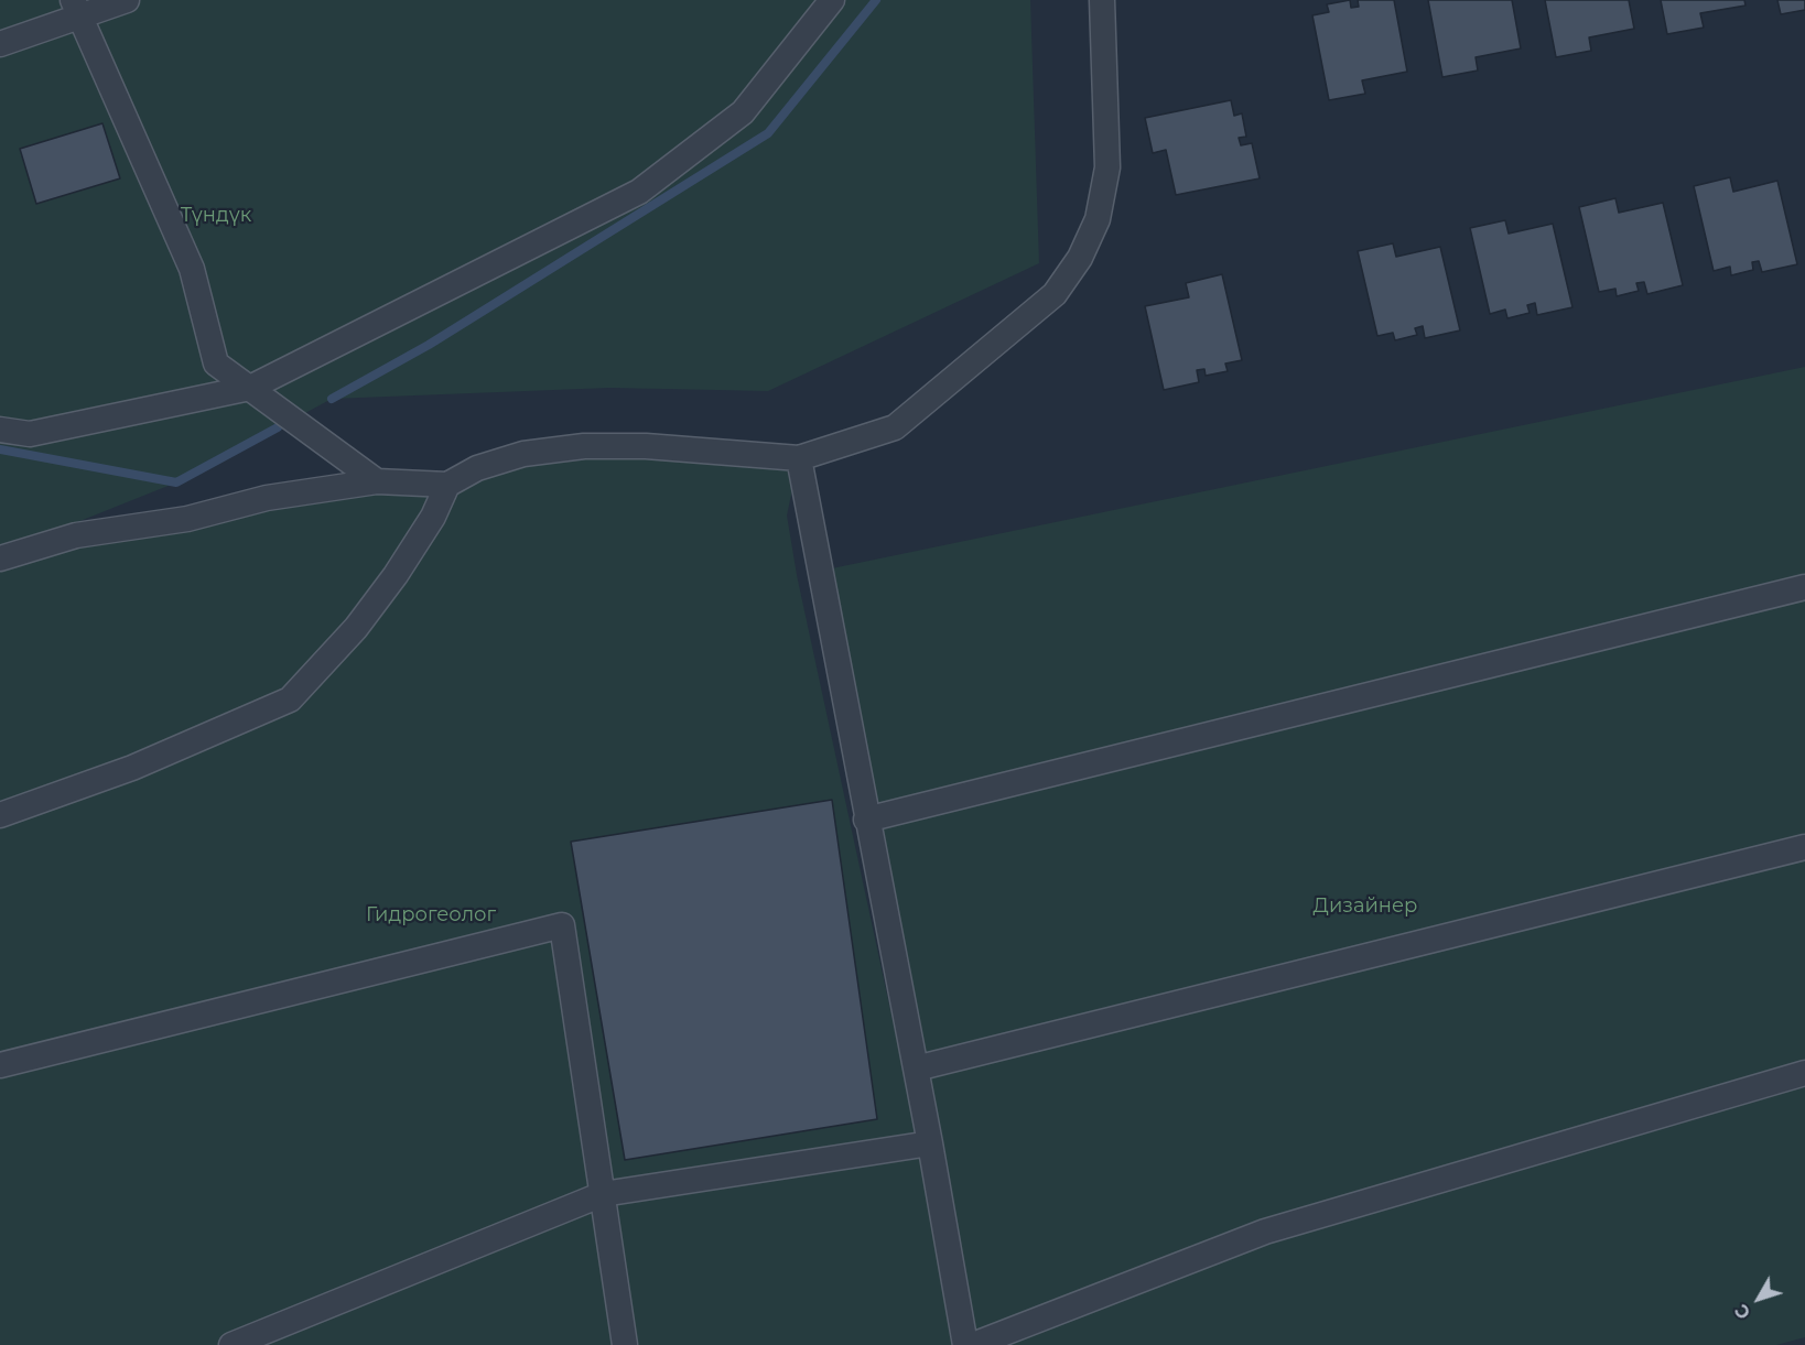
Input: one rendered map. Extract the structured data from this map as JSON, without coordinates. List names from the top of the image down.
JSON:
{
  "parks": ["Түндүк", "Дизайнер", "Гидрогеолог"],
  "north": "bottom left"
}
